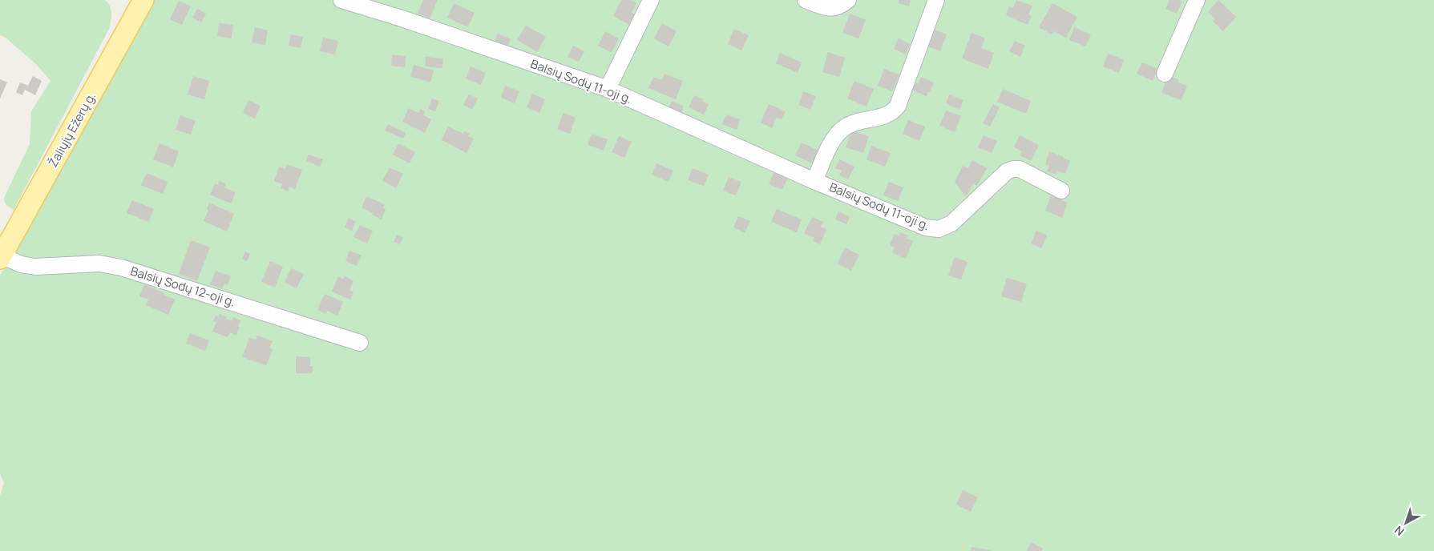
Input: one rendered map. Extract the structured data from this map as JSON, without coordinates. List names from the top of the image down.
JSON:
{
  "streets": {
    "main road": ["Žaliųjų Ežerų g."],
    "street": ["Balsių Sodų 11-oji g.", "Balsių Sodų 12-oji g."]
  },
  "crossings": [
    ["Žaliųjų Ežerų g.", "Balsių Sodų 12-oji g."]
  ],
  "north": "bottom left"
}
